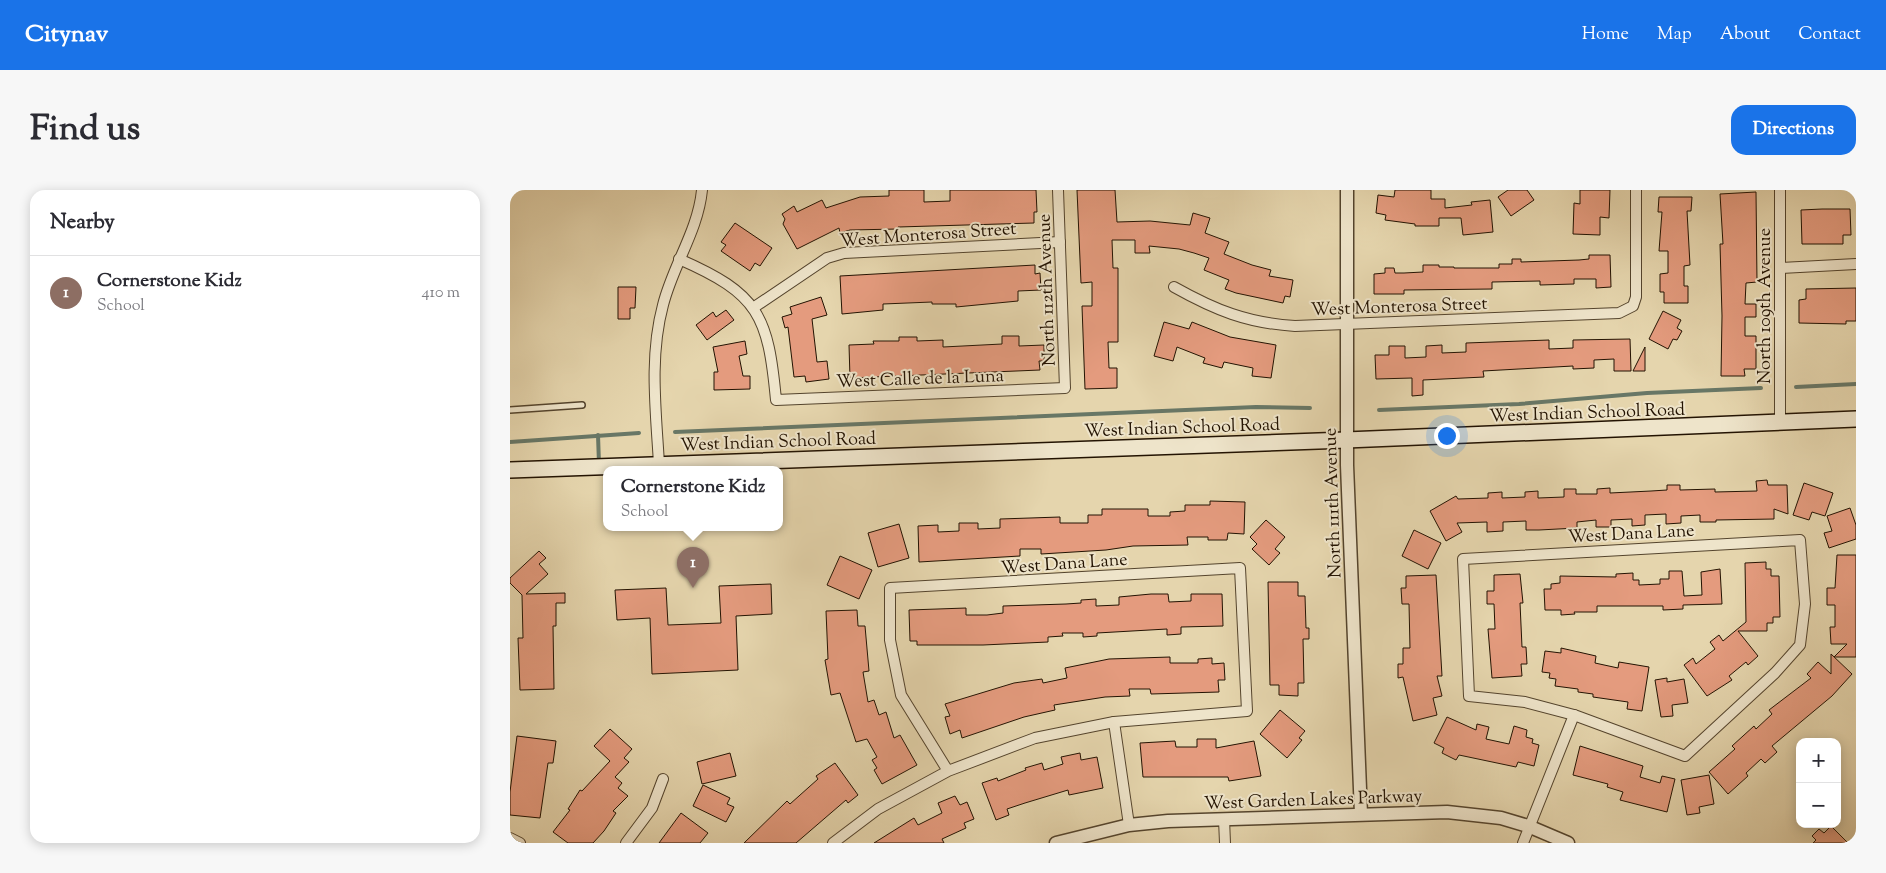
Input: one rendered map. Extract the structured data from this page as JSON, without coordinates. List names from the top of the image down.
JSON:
{
  "streets": {
    "main road": ["West Indian School Road"],
    "street": [
      "West Monterosa Street",
      "North 112th Avenue",
      "North 109th Avenue",
      "West Calle de la Luna",
      "North 111th Avenue",
      "West Dana Lane",
      "West Garden Lakes Parkway"
    ]
  },
  "crossings": [
    ["West Monterosa Street", "North 112th Avenue"],
    ["West Monterosa Street", "West Calle de la Luna"],
    ["West Monterosa Street", "North 111th Avenue"],
    ["North 112th Avenue", "West Calle de la Luna"],
    ["North 109th Avenue", "West Indian School Road"],
    ["West Indian School Road", "North 111th Avenue"],
    ["North 111th Avenue", "West Garden Lakes Parkway"]
  ],
  "page": {
    "header": "Citynav",
    "nav": [
      "Home",
      "Map",
      "About",
      "Contact"
    ],
    "title": "Find us",
    "buttons": "Directions",
    "heading": "Nearby",
    "list": [
      {
        "mark": "1",
        "name": "Cornerstone Kidz",
        "note": "School",
        "value": "410 m"
      }
    ],
    "popup": ["Cornerstone Kidz", "School"],
    "pins": "1",
    "map_buttons": ["+", "−"]
  }
}
